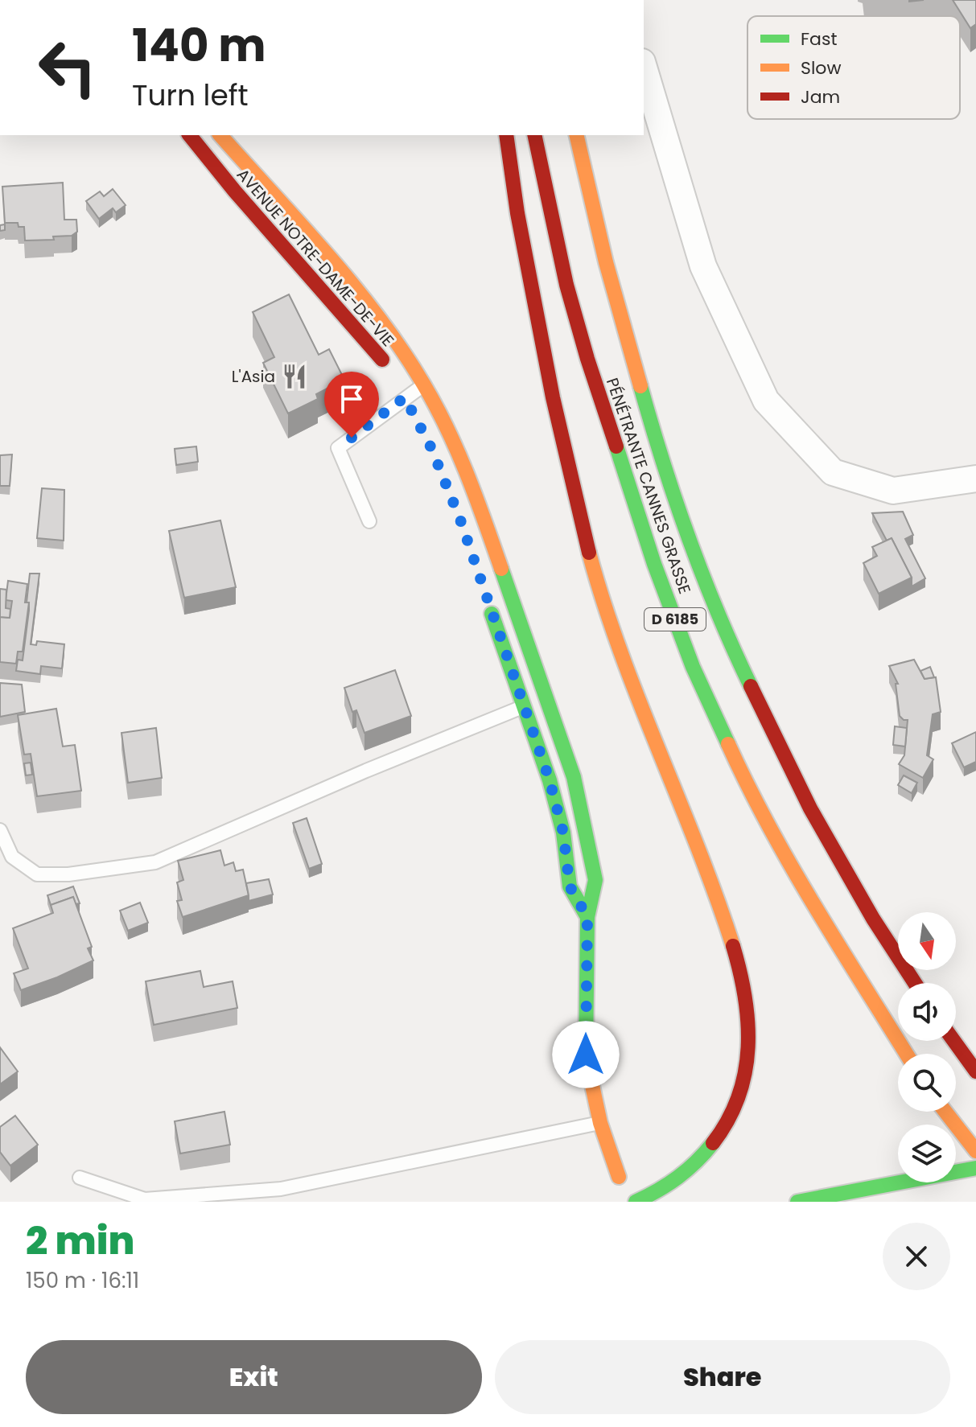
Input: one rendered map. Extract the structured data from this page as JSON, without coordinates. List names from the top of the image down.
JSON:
{
  "streets": {
    "main road": ["AVENUE NOTRE-DAME-DE-VIE", "PÉNÉTRANTE CANNES GRASSE", "D 6185"]
  },
  "places": {
    "restaurant": ["L'Asia"]
  },
  "legend": ["Fast", "Slow", "Jam"],
  "north": "bottom",
  "page": {
    "turn": ["140 m", "Turn left"],
    "heading": ["2 min", "150 m · 16:11"],
    "buttons": ["Exit", "Share"]
  }
}
